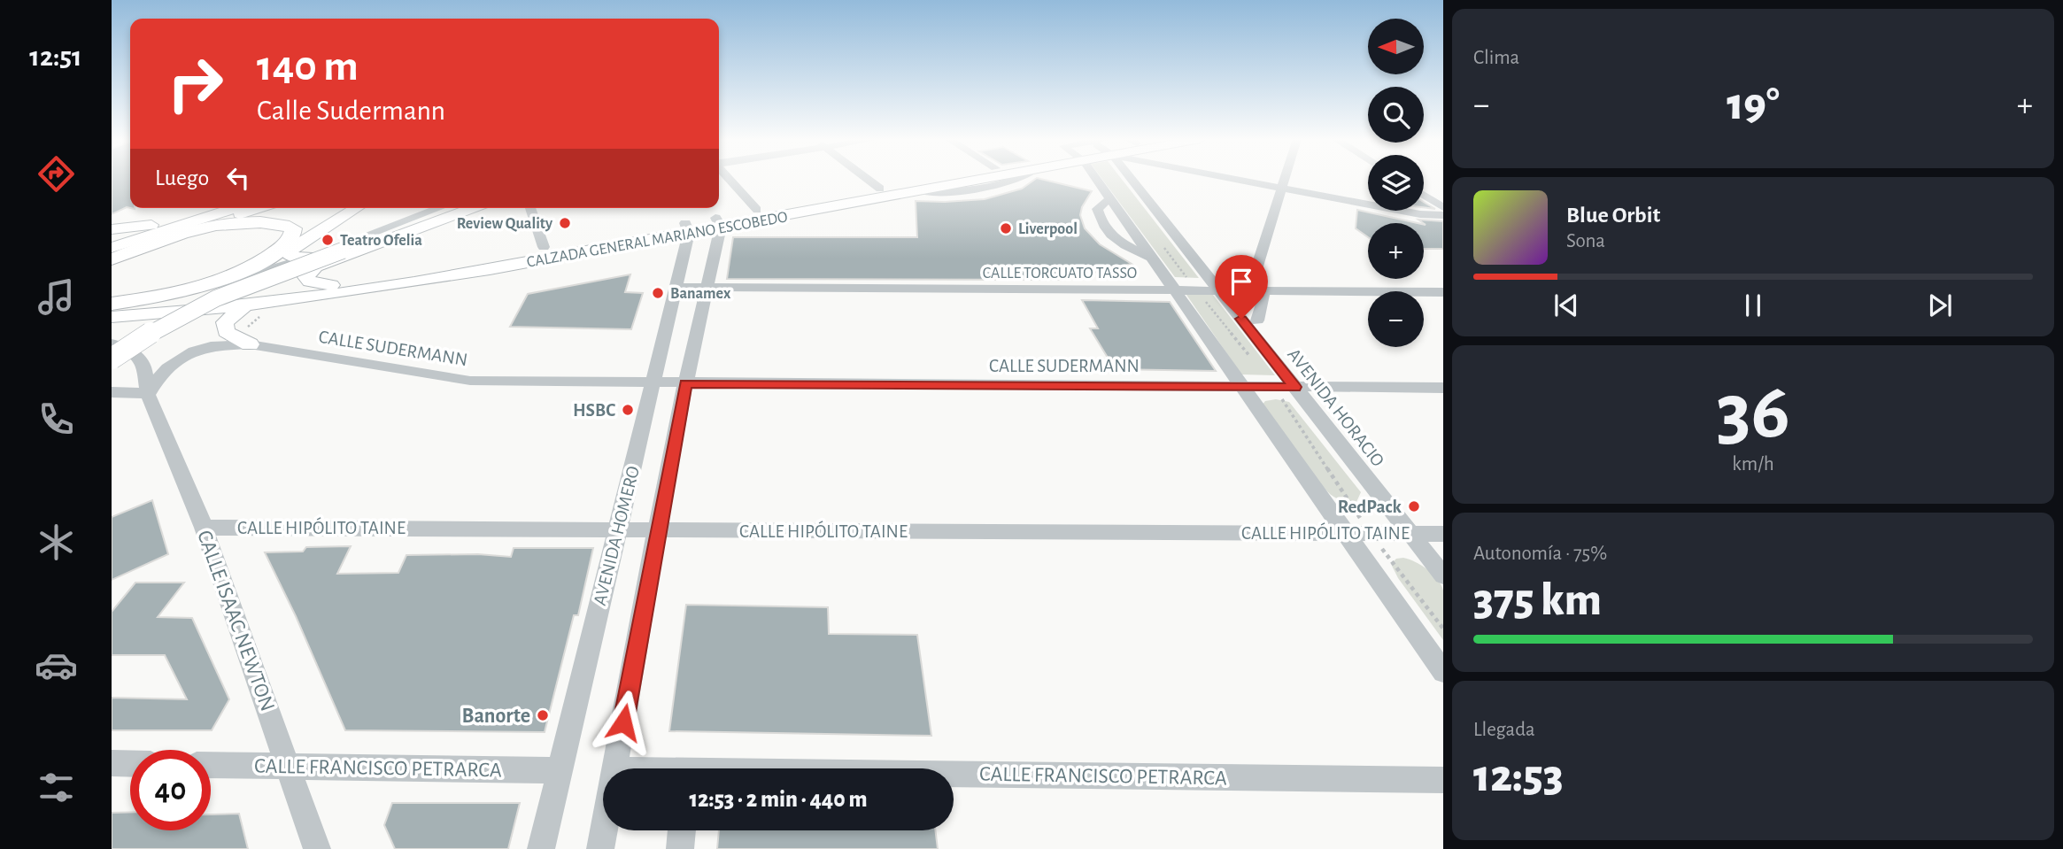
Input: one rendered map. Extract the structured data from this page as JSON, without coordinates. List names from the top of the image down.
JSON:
{
  "streets": {
    "main road": ["CALZADA GENERAL MARIANO ESCOBEDO"],
    "street": [
      "CALLE TORCUATO TASSO",
      "CALLE SUDERMANN",
      "AVENIDA HORACIO",
      "CALLE HIPÓLITO TAINE",
      "AVENIDA HOMERO",
      "CALLE ISAAC NEWTON",
      "CALLE FRANCISCO PETRARCA"
    ]
  },
  "crossings": [
    ["CALZADA GENERAL MARIANO ESCOBEDO", "AVENIDA HOMERO"],
    ["CALLE TORCUATO TASSO", "AVENIDA HORACIO"],
    ["CALLE TORCUATO TASSO", "AVENIDA HOMERO"],
    ["CALLE SUDERMANN", "AVENIDA HORACIO"],
    ["CALLE SUDERMANN", "AVENIDA HOMERO"],
    ["CALLE SUDERMANN", "CALLE ISAAC NEWTON"],
    ["AVENIDA HORACIO", "CALLE HIPÓLITO TAINE"],
    ["CALLE HIPÓLITO TAINE", "AVENIDA HOMERO"],
    ["CALLE HIPÓLITO TAINE", "CALLE ISAAC NEWTON"],
    ["AVENIDA HOMERO", "CALLE FRANCISCO PETRARCA"],
    ["CALLE ISAAC NEWTON", "CALLE FRANCISCO PETRARCA"]
  ],
  "places": [
    "Review Quality",
    "Liverpool",
    "Teatro Ofelia",
    "Banamex",
    "HSBC",
    "RedPack",
    "Banorte"
  ],
  "north": "left",
  "page": {
    "tabs": "12:51",
    "tile": [
      "Clima",
      ["36", "km/h"],
      ["Autonomía · 75%", "375 km"],
      ["Llegada", "12:53"]
    ],
    "map_buttons": ["+", "−"],
    "turn": ["140 m", "Calle Sudermann"],
    "heat": ["−", "19°", "+"],
    "then": "Luego",
    "song": ["Blue Orbit", "Sona"],
    "limit": "40",
    "trip": "12:53 · 2 min · 440 m"
  }
}
